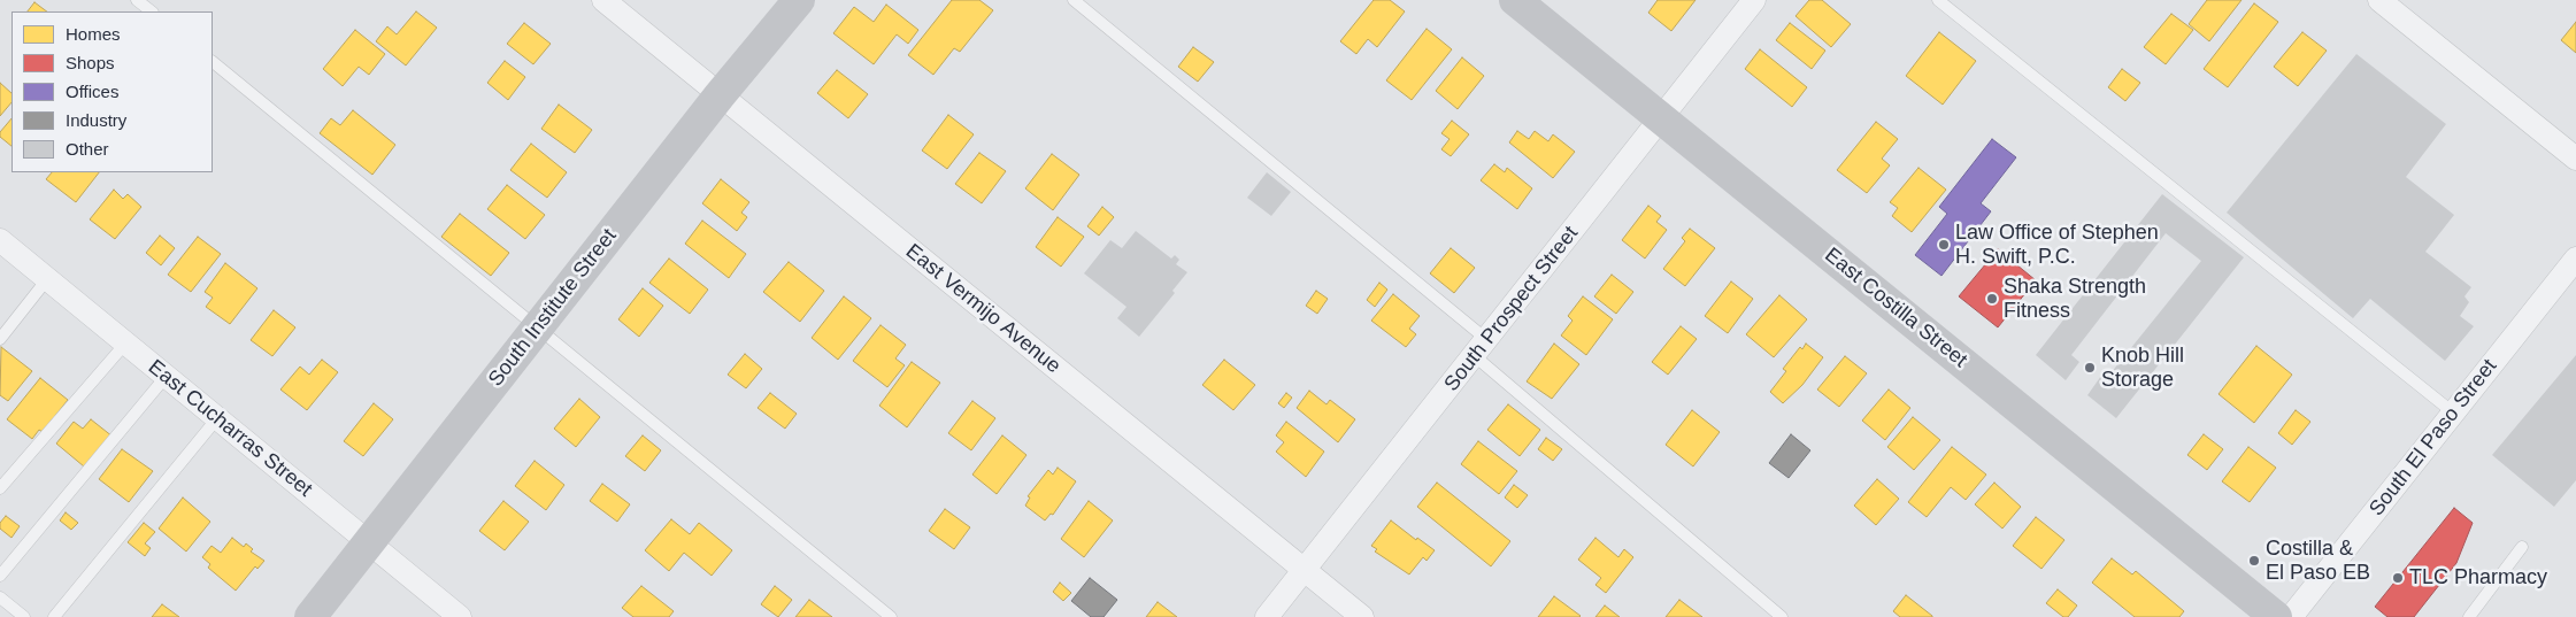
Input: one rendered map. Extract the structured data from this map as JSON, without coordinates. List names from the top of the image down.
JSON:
{
  "streets": {
    "street": [
      "South Institute Street",
      "East Costilla Street",
      "East Vermijo Avenue",
      "South Prospect Street",
      "East Cucharras Street",
      "South El Paso Street"
    ]
  },
  "crossings": [
    ["South Institute Street", "East Vermijo Avenue"],
    ["South Institute Street", "East Cucharras Street"],
    ["East Costilla Street", "South Prospect Street"],
    ["East Vermijo Avenue", "South Prospect Street"]
  ],
  "places": [
    "Law Office of Stephen H. Swift, P.C.",
    "Shaka Strength Fitness",
    "Knob Hill Storage",
    "Costilla & El Paso EB",
    "TLC Pharmacy"
  ],
  "legend": [
    "Homes",
    "Shops",
    "Offices",
    "Industry",
    "Other"
  ]
}
